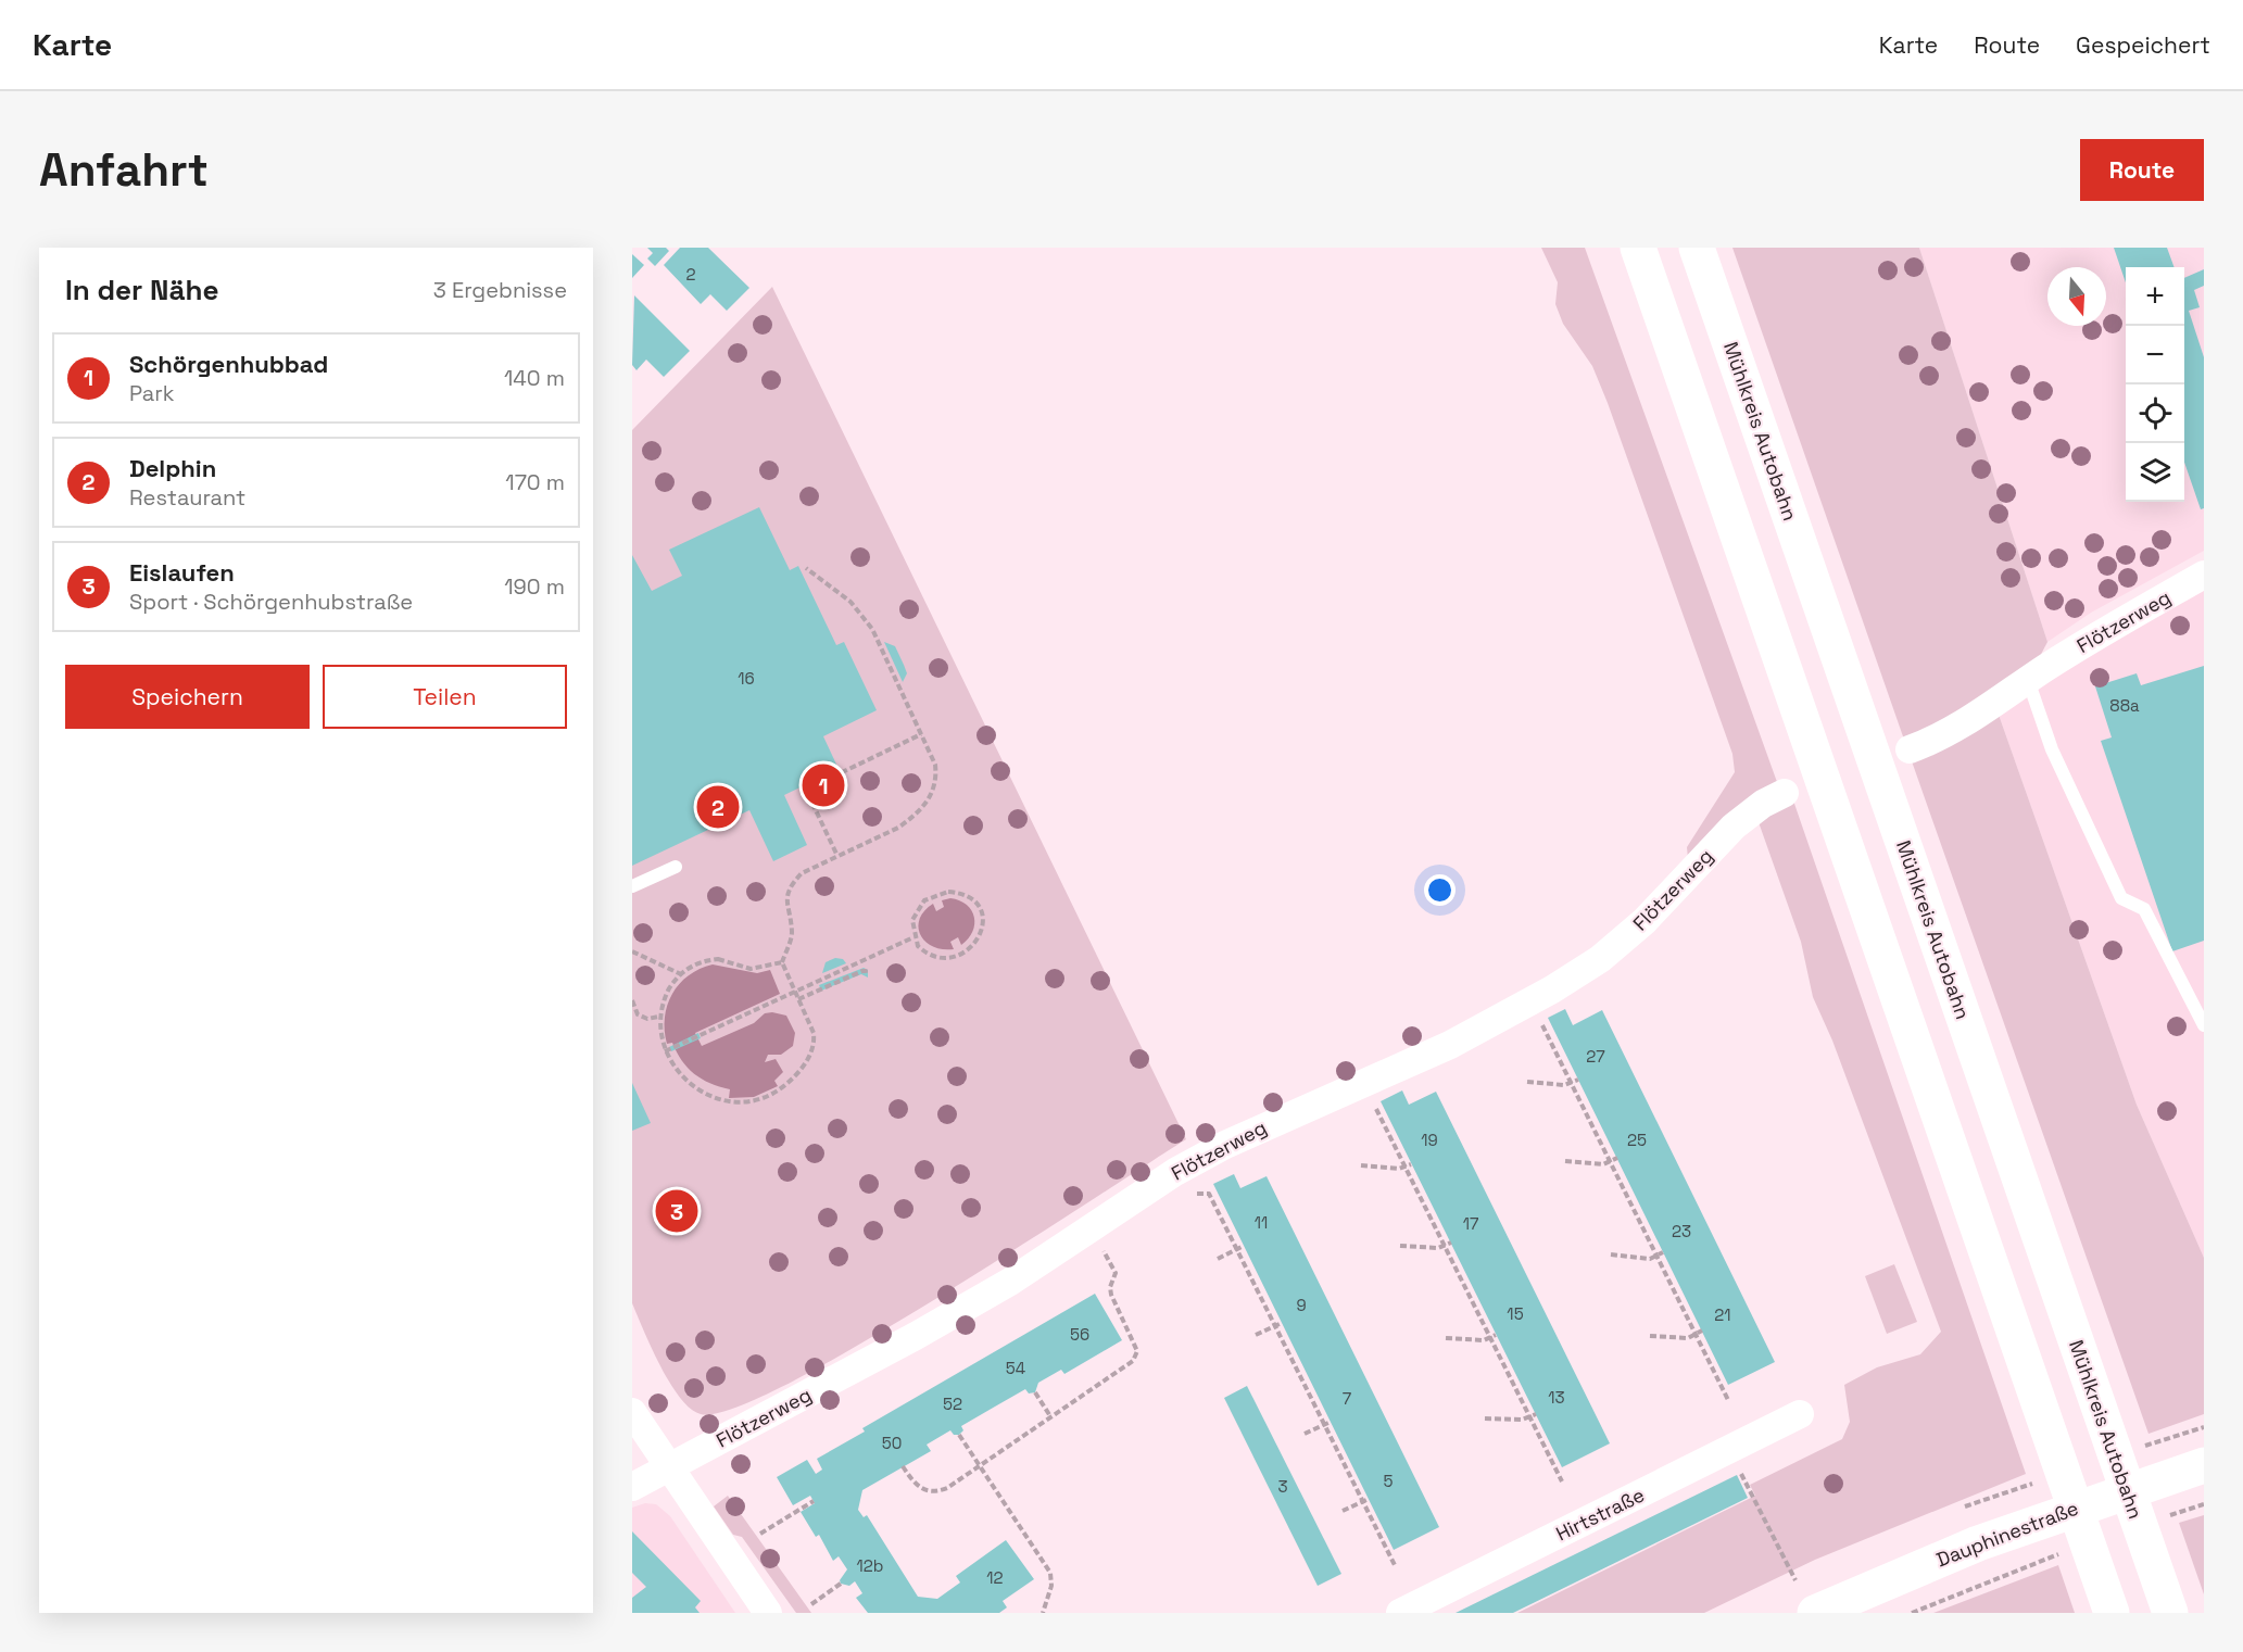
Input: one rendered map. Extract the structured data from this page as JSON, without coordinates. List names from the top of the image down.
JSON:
{
  "streets": {
    "main road": ["Mühlkreis Autobahn", "Dauphinestraße"],
    "street": ["Flötzerweg", "Hirtstraße"]
  },
  "house_numbers": [
    "2",
    "16",
    "88a",
    "27",
    "19",
    "25",
    "11",
    "17",
    "23",
    "9",
    "15",
    "21",
    "56",
    "54",
    "13",
    "7",
    "52",
    "50",
    "5",
    "3",
    "12b",
    "12"
  ],
  "north": "bottom",
  "page": {
    "header": "Karte",
    "nav": ["Karte", "Route", "Gespeichert"],
    "buttons": [
      "Route",
      ["Speichern", "Teilen"]
    ],
    "title": "Anfahrt",
    "heading": ["In der Nähe", "3 Ergebnisse"],
    "map_buttons": ["+", "−"],
    "list": [
      {
        "mark": "1",
        "name": "Schörgenhubbad",
        "note": "Park",
        "value": "140 m"
      },
      {
        "mark": "2",
        "name": "Delphin",
        "note": "Restaurant",
        "value": "170 m"
      },
      {
        "mark": "3",
        "name": "Eislaufen",
        "note": "Sport · Schörgenhubstraße",
        "value": "190 m"
      }
    ],
    "pins": ["1", "2", "3"]
  }
}
